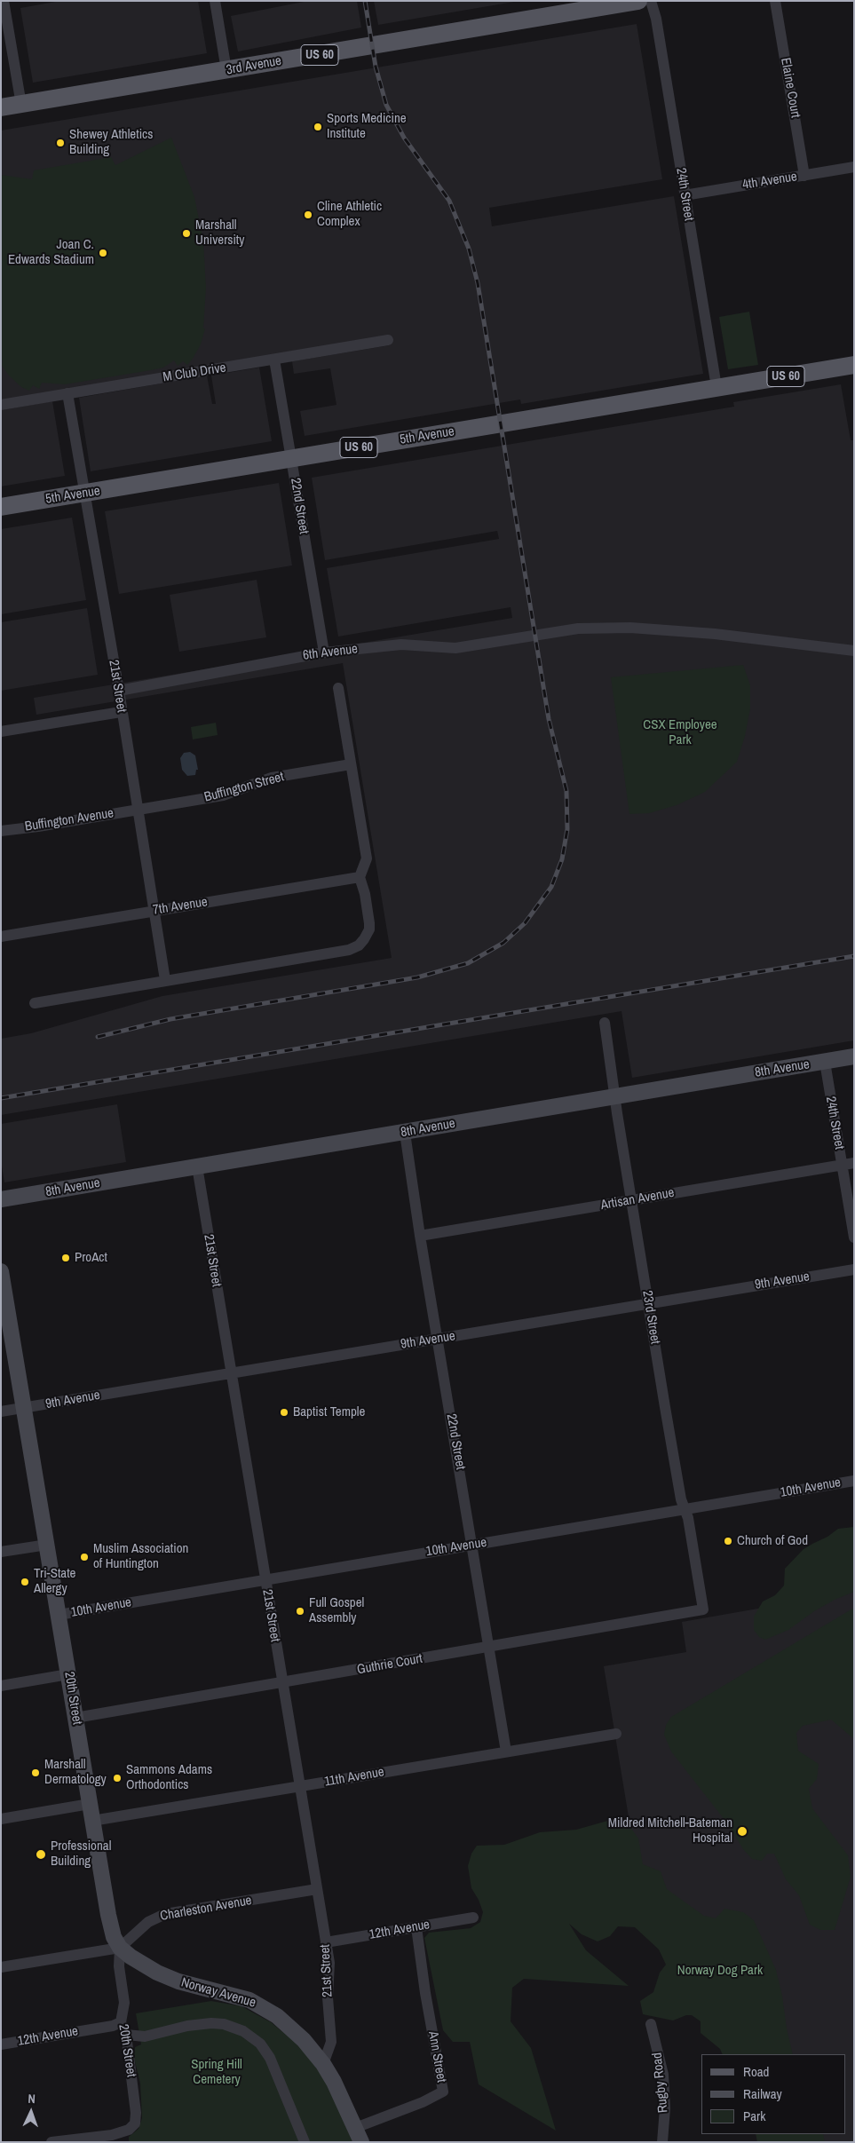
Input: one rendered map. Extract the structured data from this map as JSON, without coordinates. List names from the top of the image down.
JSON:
{
  "streets": {
    "main road": [
      "US 60",
      "3rd Avenue",
      "5th Avenue",
      "8th Avenue",
      "20th Street",
      "Norway Avenue"
    ],
    "street": [
      "Elaine Court",
      "4th Avenue",
      "24th Street",
      "M Club Drive",
      "22nd Street",
      "6th Avenue",
      "21st Street",
      "Buffington Street",
      "Buffington Avenue",
      "7th Avenue",
      "Artisan Avenue",
      "9th Avenue",
      "23rd Street",
      "10th Avenue",
      "Guthrie Court",
      "11th Avenue",
      "Charleston Avenue",
      "12th Avenue",
      "Ann Street",
      "Rugby Road"
    ]
  },
  "crossings": [
    ["Elaine Court", "4th Avenue"],
    ["4th Avenue", "24th Street"],
    ["24th Street", "5th Avenue"],
    ["24th Street", "8th Avenue"],
    ["24th Street", "Artisan Avenue"],
    ["M Club Drive", "22nd Street"],
    ["M Club Drive", "21st Street"],
    ["5th Avenue", "22nd Street"],
    ["5th Avenue", "21st Street"],
    ["22nd Street", "6th Avenue"],
    ["22nd Street", "8th Avenue"],
    ["22nd Street", "Artisan Avenue"],
    ["22nd Street", "9th Avenue"],
    ["22nd Street", "10th Avenue"],
    ["22nd Street", "Guthrie Court"],
    ["22nd Street", "11th Avenue"],
    ["6th Avenue", "21st Street"],
    ["21st Street", "Buffington Street"],
    ["21st Street", "Buffington Avenue"],
    ["21st Street", "7th Avenue"],
    ["21st Street", "8th Avenue"],
    ["21st Street", "9th Avenue"],
    ["21st Street", "10th Avenue"],
    ["21st Street", "Guthrie Court"],
    ["21st Street", "11th Avenue"],
    ["21st Street", "Charleston Avenue"],
    ["21st Street", "12th Avenue"],
    ["21st Street", "Norway Avenue"],
    ["Buffington Street", "Buffington Avenue"],
    ["8th Avenue", "23rd Street"],
    ["Artisan Avenue", "23rd Street"],
    ["9th Avenue", "23rd Street"],
    ["9th Avenue", "20th Street"],
    ["23rd Street", "10th Avenue"],
    ["23rd Street", "Guthrie Court"],
    ["10th Avenue", "20th Street"],
    ["Guthrie Court", "20th Street"],
    ["20th Street", "11th Avenue"],
    ["20th Street", "Charleston Avenue"],
    ["20th Street", "12th Avenue"],
    ["20th Street", "Norway Avenue"],
    ["Charleston Avenue", "Norway Avenue"],
    ["12th Avenue", "Ann Street"],
    ["Norway Avenue", "Ann Street"]
  ],
  "parks": ["CSX Employee Park", "Norway Dog Park", "Spring Hill Cemetery"],
  "places": [
    "Sports Medicine Institute",
    "Shewey Athletics Building",
    "Cline Athletic Complex",
    "Marshall University",
    "Joan C. Edwards Stadium",
    "ProAct",
    "Baptist Temple",
    "Church of God",
    "Muslim Association of Huntington",
    "Tri-State Allergy",
    "Full Gospel Assembly",
    "Marshall Dermatology",
    "Sammons Adams Orthodontics",
    "Mildred Mitchell-Bateman Hospital",
    "Professional Building"
  ],
  "legend": ["Road", "Railway", "Park"],
  "north": "top"
}
